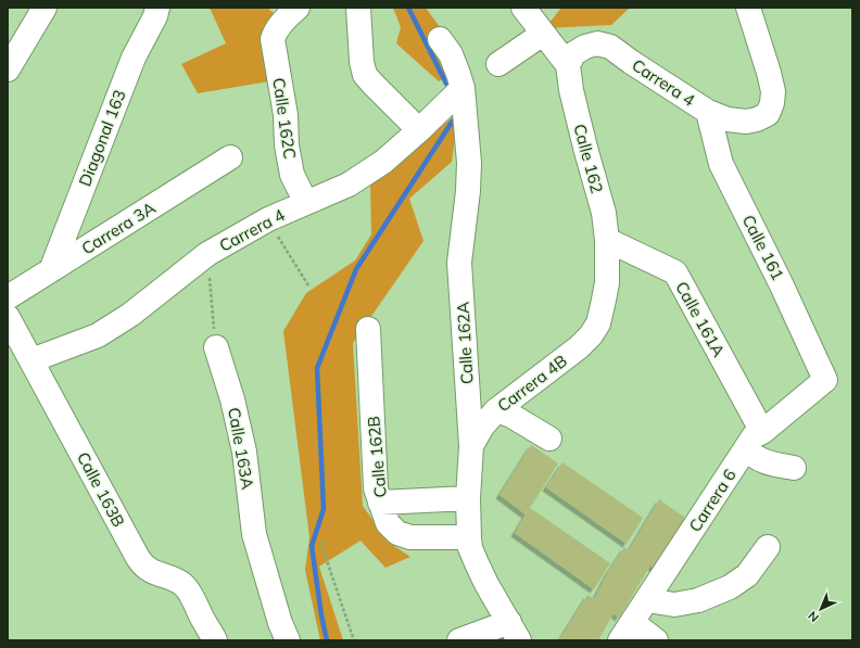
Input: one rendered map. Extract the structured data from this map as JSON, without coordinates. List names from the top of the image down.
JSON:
{
  "streets": {
    "street": [
      "Carrera 4",
      "Calle 162C",
      "Diagonal 163",
      "Calle 162",
      "Carrera 3A",
      "Calle 161",
      "Calle 161A",
      "Calle 162A",
      "Carrera 4B",
      "Calle 163A",
      "Calle 162B",
      "Calle 163B",
      "Carrera 6"
    ]
  },
  "crossings": [
    ["Carrera 4", "Calle 162C"],
    ["Carrera 4", "Calle 162"],
    ["Carrera 4", "Calle 161"],
    ["Carrera 4", "Calle 162A"],
    ["Carrera 4", "Calle 163B"],
    ["Diagonal 163", "Carrera 3A"],
    ["Calle 162", "Calle 161A"],
    ["Calle 162", "Carrera 4B"],
    ["Calle 161", "Carrera 6"],
    ["Calle 161A", "Carrera 6"],
    ["Calle 162A", "Carrera 4B"],
    ["Calle 162A", "Calle 162B"]
  ],
  "north": "bottom left"
}
